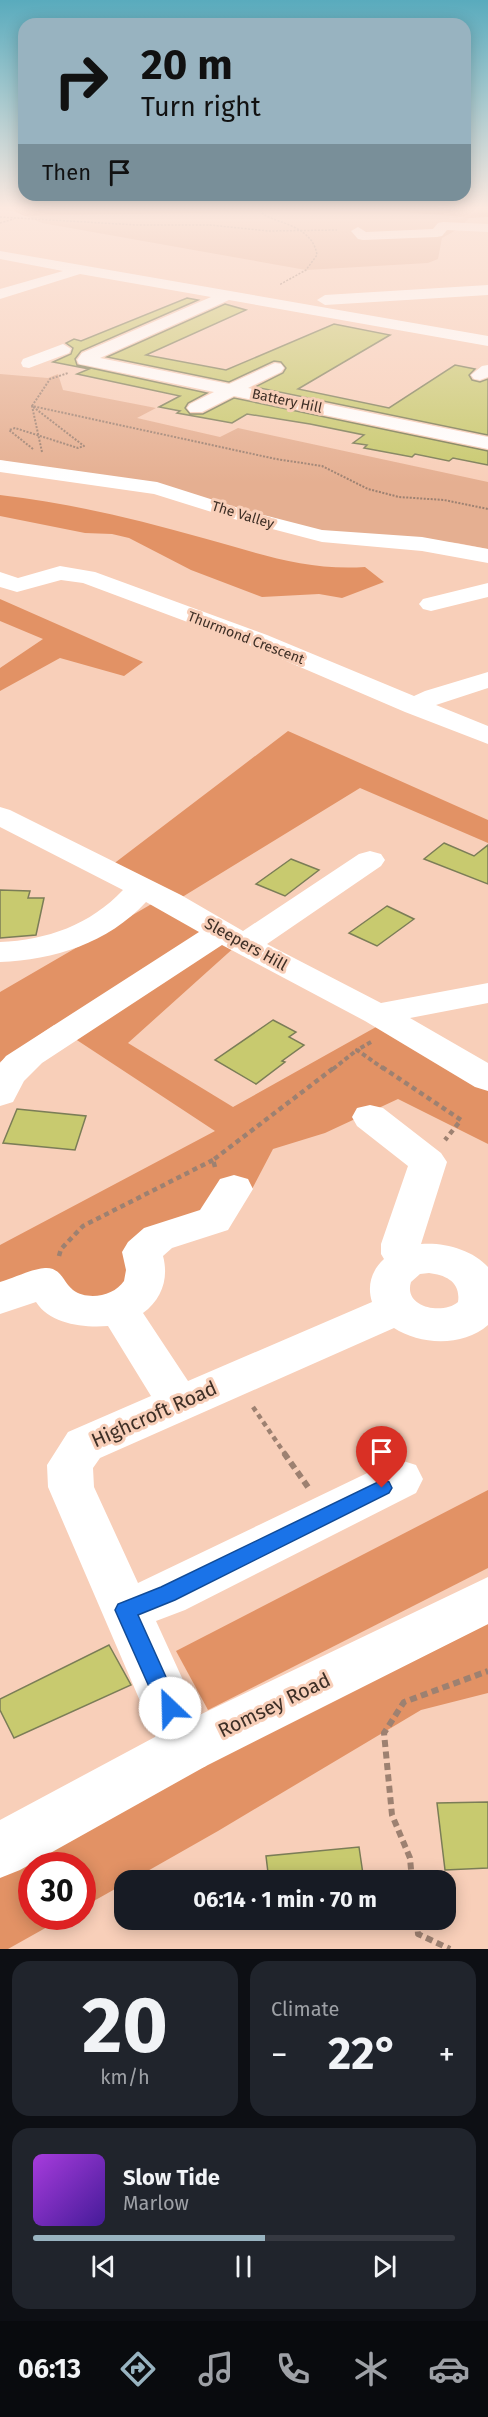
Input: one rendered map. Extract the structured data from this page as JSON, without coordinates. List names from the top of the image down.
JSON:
{
  "streets": {
    "street": [
      "Battery Hill",
      "The Valley",
      "Thurmond Crescent",
      "Sleepers Hill",
      "Highcroft Road",
      "Romsey Road"
    ]
  },
  "crossings": [
    ["Highcroft Road", "Romsey Road"]
  ],
  "page": {
    "turn": ["20 m", "Turn right"],
    "then": "Then",
    "limit": "30",
    "trip": "06:14 · 1 min · 70 m",
    "tile": [
      ["20", "km/h"],
      "Climate"
    ],
    "heat": ["−", "22°", "+"],
    "song": ["Slow Tide", "Marlow"],
    "tabs": "06:13"
  }
}
